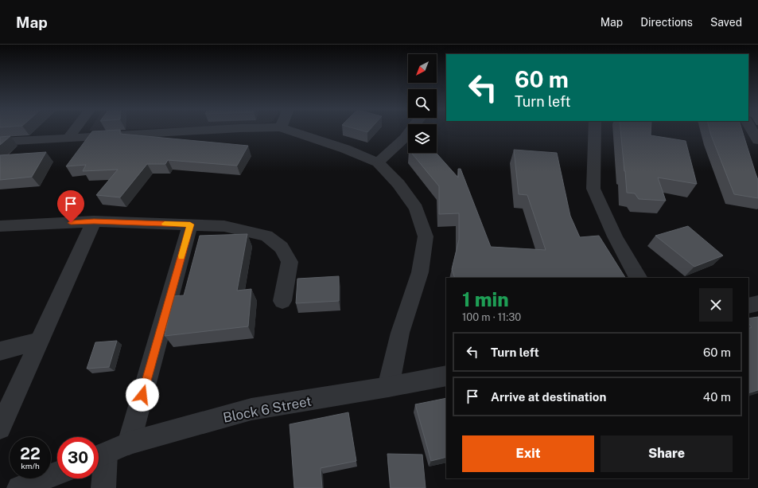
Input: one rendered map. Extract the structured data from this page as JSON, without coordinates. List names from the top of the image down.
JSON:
{
  "streets": {
    "street": ["Block 6 Street"]
  },
  "north": "bottom left",
  "page": {
    "header": "Map",
    "nav": ["Map", "Directions", "Saved"],
    "turn": ["60 m", "Turn left"],
    "heading": ["1 min", "100 m · 11:30"],
    "list": [
      {
        "name": "Turn left",
        "value": "60 m"
      },
      {
        "name": "Arrive at destination",
        "value": "40 m"
      }
    ],
    "buttons": ["Exit", "Share"],
    "speed": "22 km/h",
    "limit": "30"
  }
}
